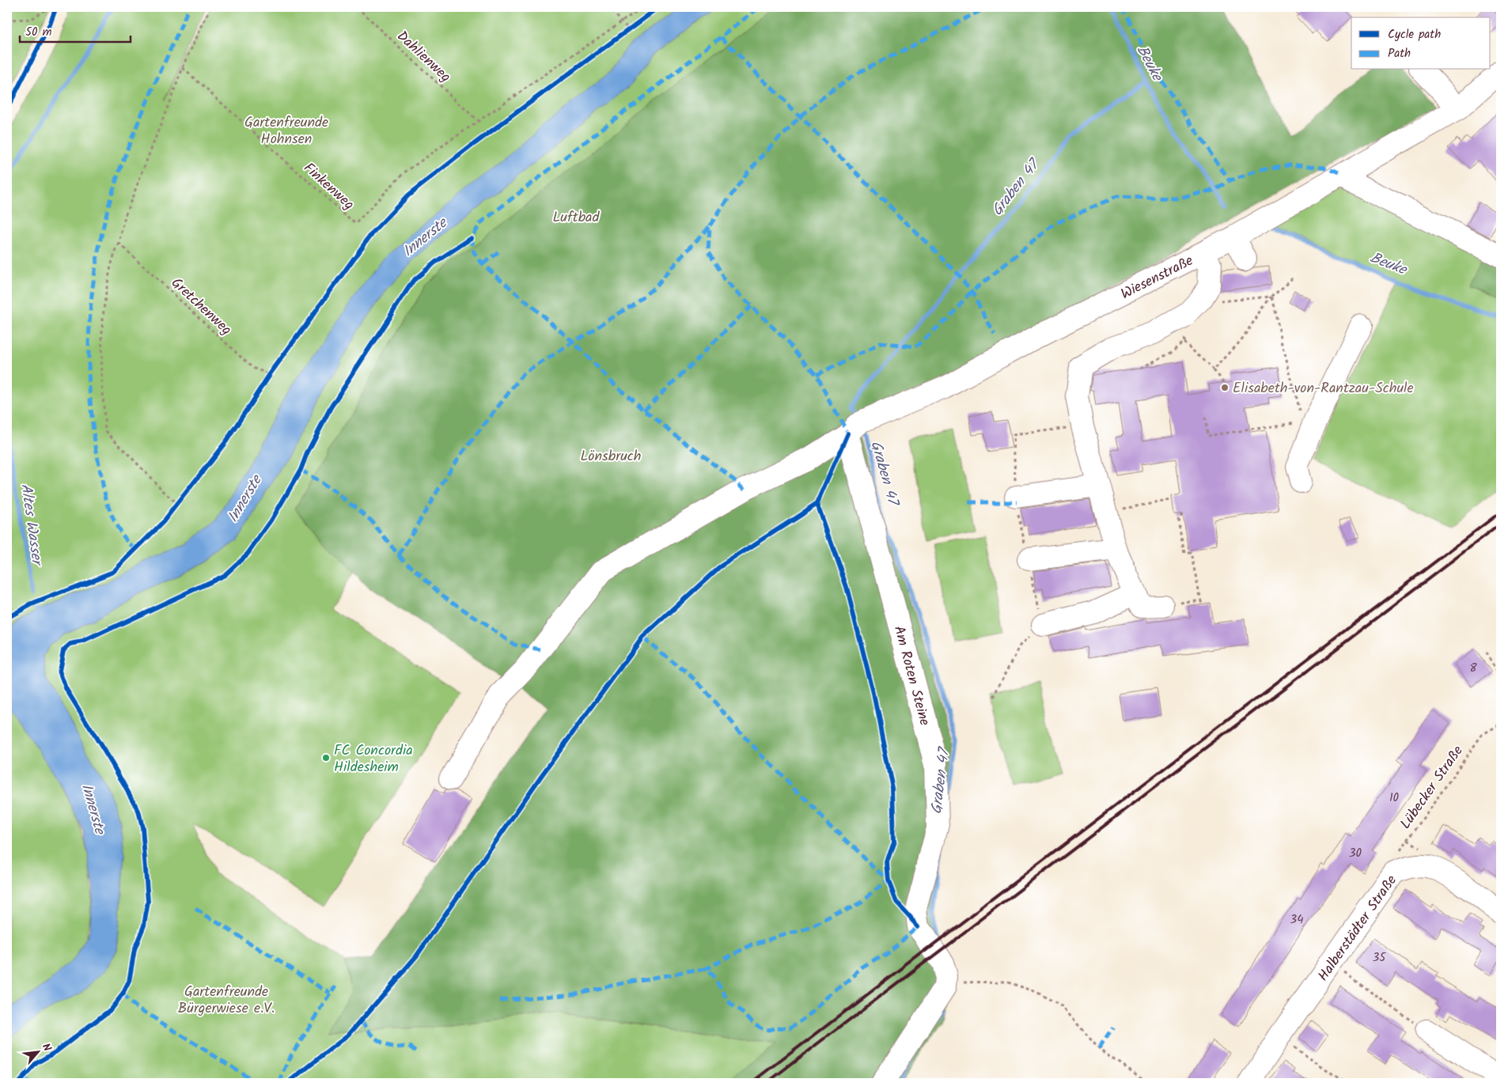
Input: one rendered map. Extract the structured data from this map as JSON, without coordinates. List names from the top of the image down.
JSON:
{
  "streets": {
    "street": ["Wiesenstraße", "Am Roten Steine", "Halberstädter Straße"],
    "path": [
      "Dahlienweg",
      "Finkenweg",
      "Gretchenweg",
      "Lübecker Straße"
    ]
  },
  "crossings": [
    ["Dahlienweg", "Finkenweg"],
    ["Wiesenstraße", "Am Roten Steine"],
    ["Lübecker Straße", "Halberstädter Straße"]
  ],
  "water": [
    "Beuke",
    "Graben 47",
    "Innerste",
    "Altes Wasser"
  ],
  "parks": [
    "Gartenfreunde Hohnsen",
    "Luftbad",
    "Lönsbruch",
    "Gartenfreunde Bürgerwiese e.V."
  ],
  "places": ["Elisabeth-von-Rantzau-Schule", "FC Concordia Hildesheim"],
  "house_numbers": [
    "8",
    "10",
    "30",
    "34",
    "35"
  ],
  "legend": ["Cycle path", "Path"],
  "scale_bar": "50 m",
  "north": "top right"
}
